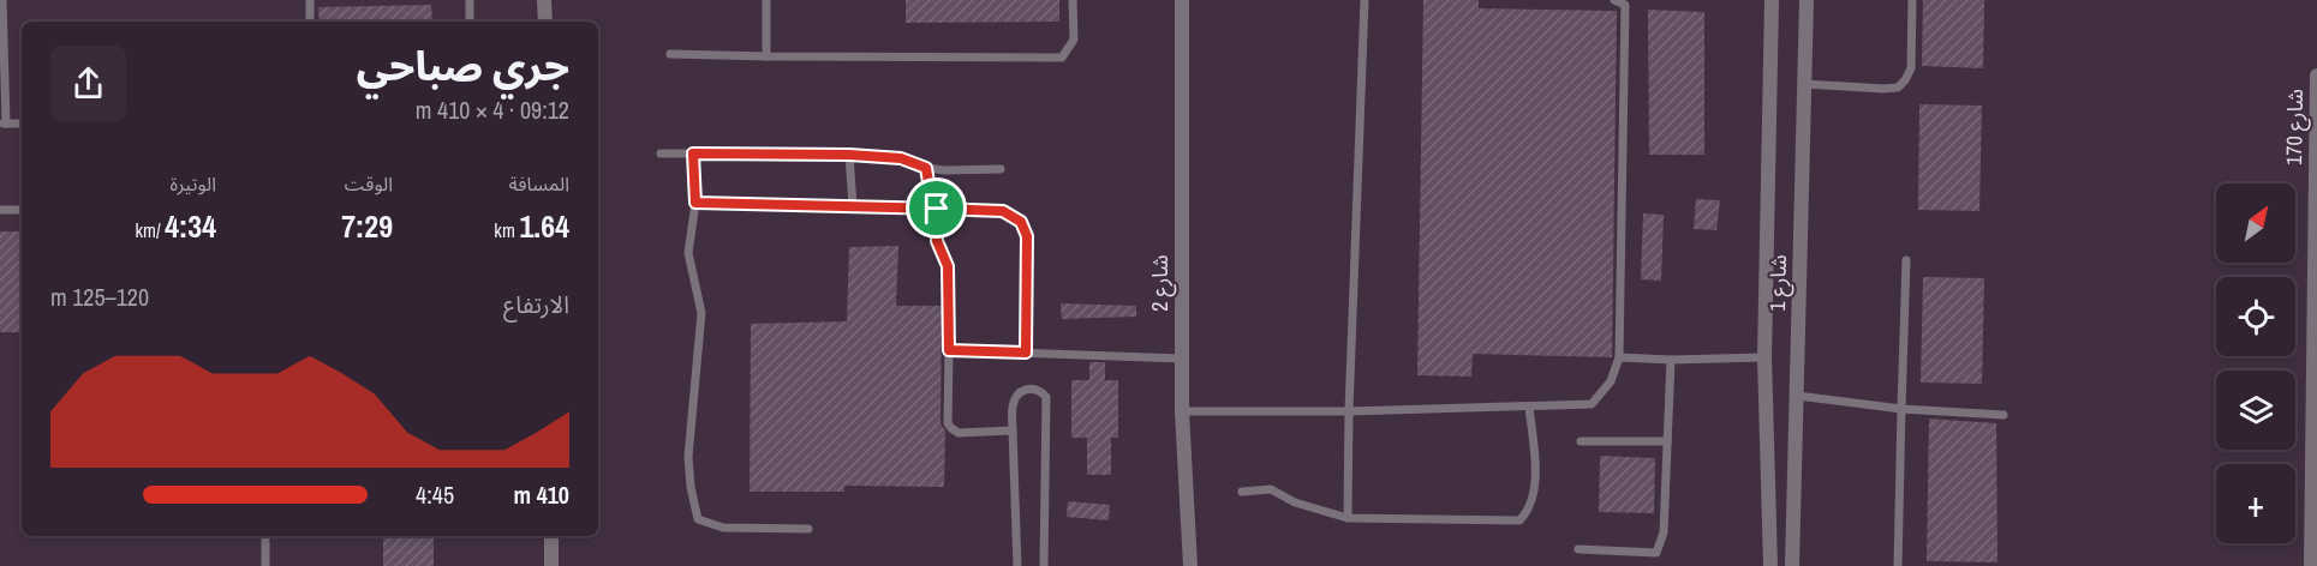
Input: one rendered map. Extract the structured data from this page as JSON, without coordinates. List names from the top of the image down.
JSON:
{
  "streets": {
    "street": ["شارع 170", "شارع 2", "شارع 1"]
  },
  "north": "top right",
  "page": {
    "heading": ["جري صباحي", "09:12 · 4 × 410 m"],
    "stats": [
      ["المسافة", "1.64 km"],
      ["الوقت", "7:29"],
      ["الوتيرة", "4:34 /km"]
    ],
    "map_buttons": "+",
    "chart": ["الارتفاع", "120–125 m"],
    "list": [
      {
        "name": "410 m",
        "note": "4:45"
      }
    ]
  }
}
